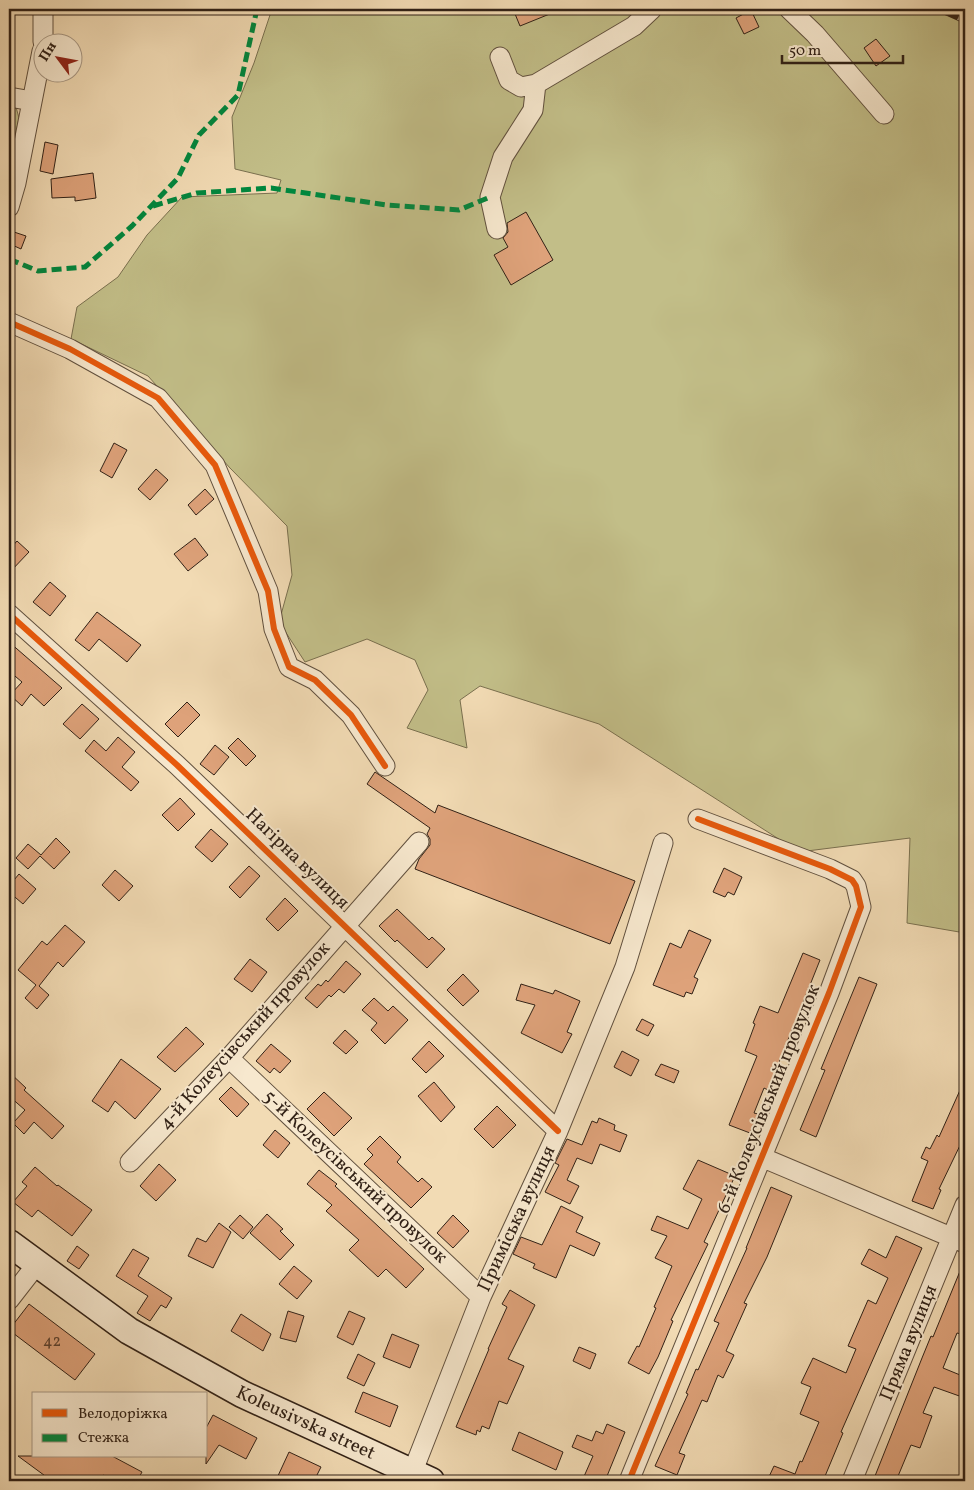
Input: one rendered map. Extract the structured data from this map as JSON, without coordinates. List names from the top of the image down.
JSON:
{
  "streets": {
    "street": [
      "Нагірна вулиця",
      "4-й Колеусівський провулок",
      "6-й Колеусівський провулок",
      "5-й Колеусівський провулок",
      "Приміська вулиця",
      "Пряма вулиця",
      "Koleusivska street"
    ]
  },
  "crossings": [
    ["Нагірна вулиця", "4-й Колеусівський провулок"],
    ["Нагірна вулиця", "Приміська вулиця"],
    ["4-й Колеусівський провулок", "5-й Колеусівський провулок"],
    ["5-й Колеусівський провулок", "Приміська вулиця"],
    ["Приміська вулиця", "Koleusivska street"]
  ],
  "house_numbers": ["42"],
  "legend": ["Велодоріжка", "Стежка"],
  "scale_bar": "50 m",
  "north": "top left"
}
